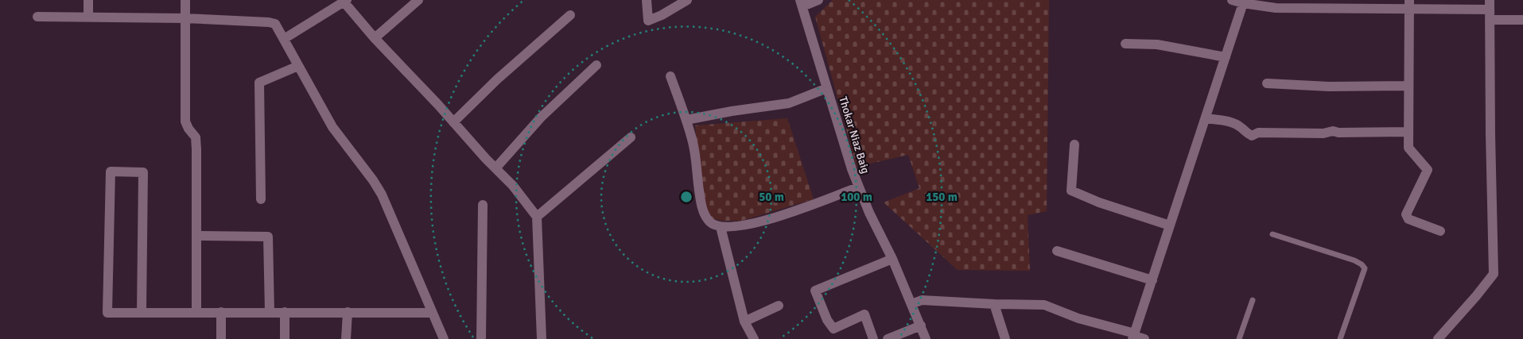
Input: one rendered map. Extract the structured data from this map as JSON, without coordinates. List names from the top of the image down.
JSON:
{
  "streets": {
    "street": ["Thokar Niaz Baig"]
  },
  "rings": ["50 m", "100 m", "150 m"]
}
